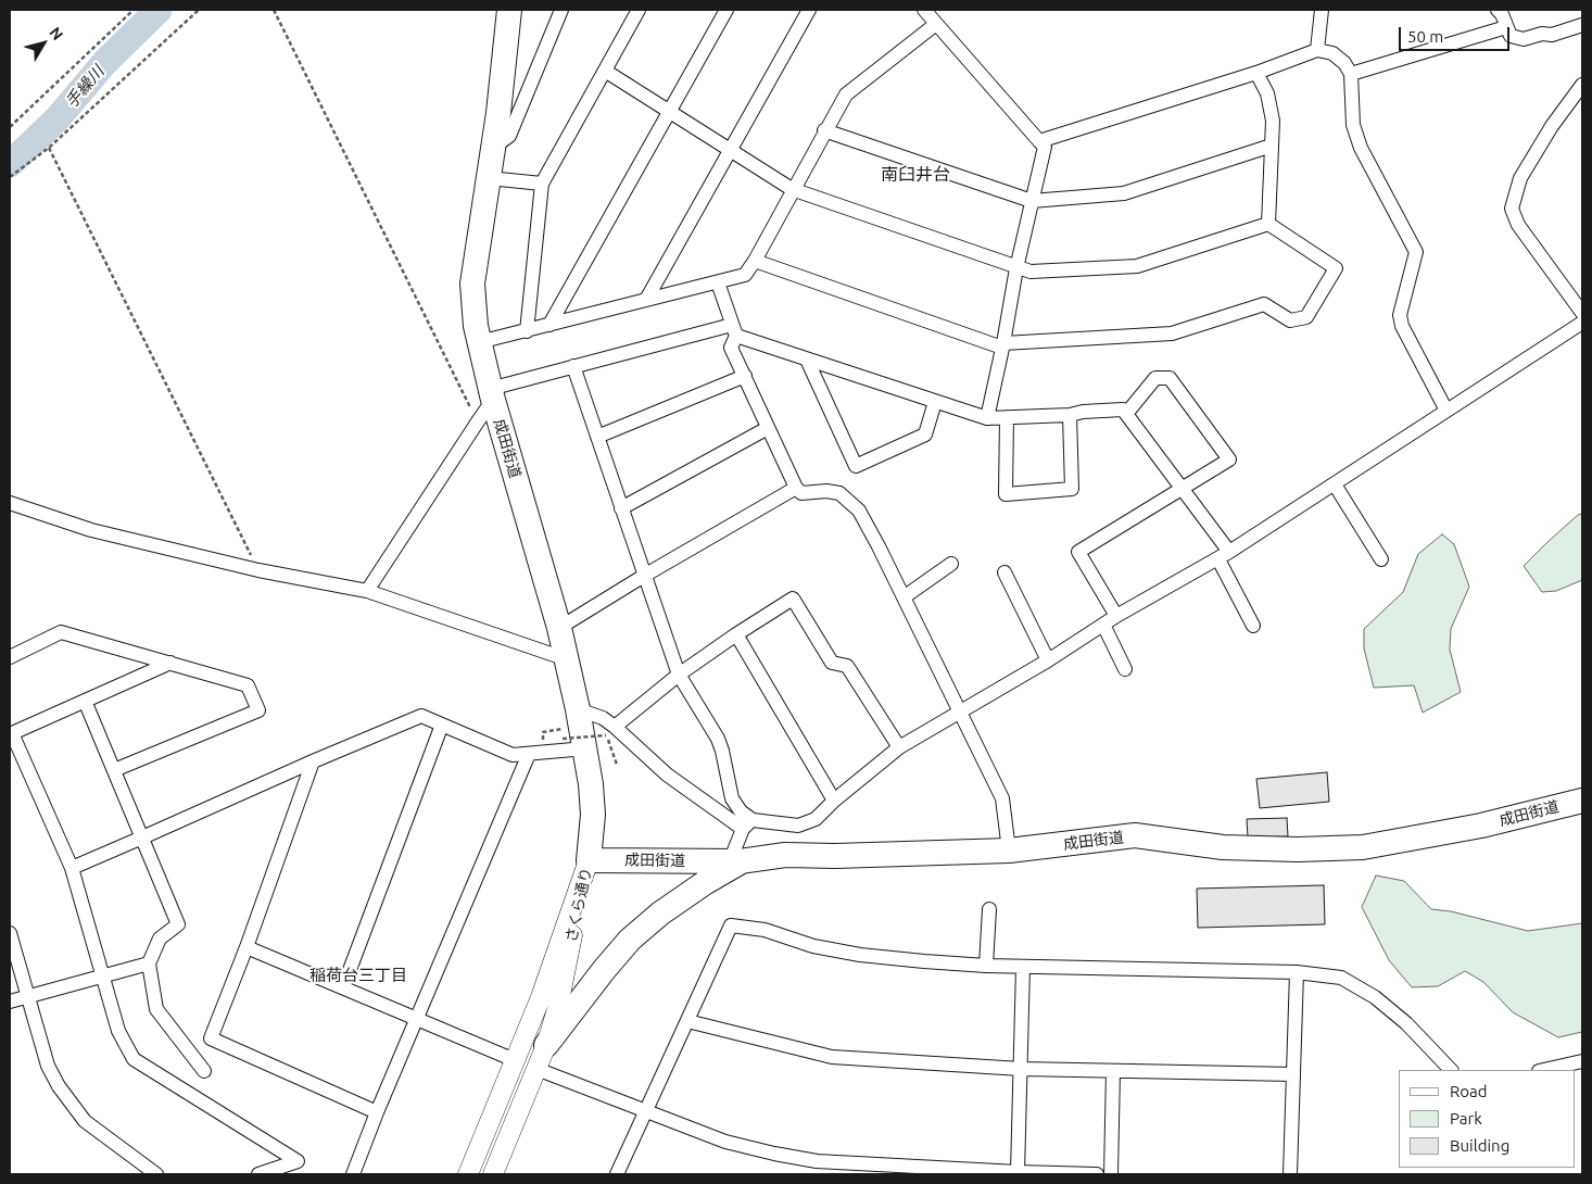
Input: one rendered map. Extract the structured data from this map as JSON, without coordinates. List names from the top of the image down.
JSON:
{
  "streets": {
    "highway": ["成田街道"],
    "street": ["さくら通り"]
  },
  "crossings": [
    ["成田街道", "さくら通り"]
  ],
  "districts": ["南臼井台", "稲荷台三丁目"],
  "water": ["手繰川"],
  "legend": ["Road", "Park", "Building"],
  "scale_bar": "50 m",
  "north": "top right"
}
